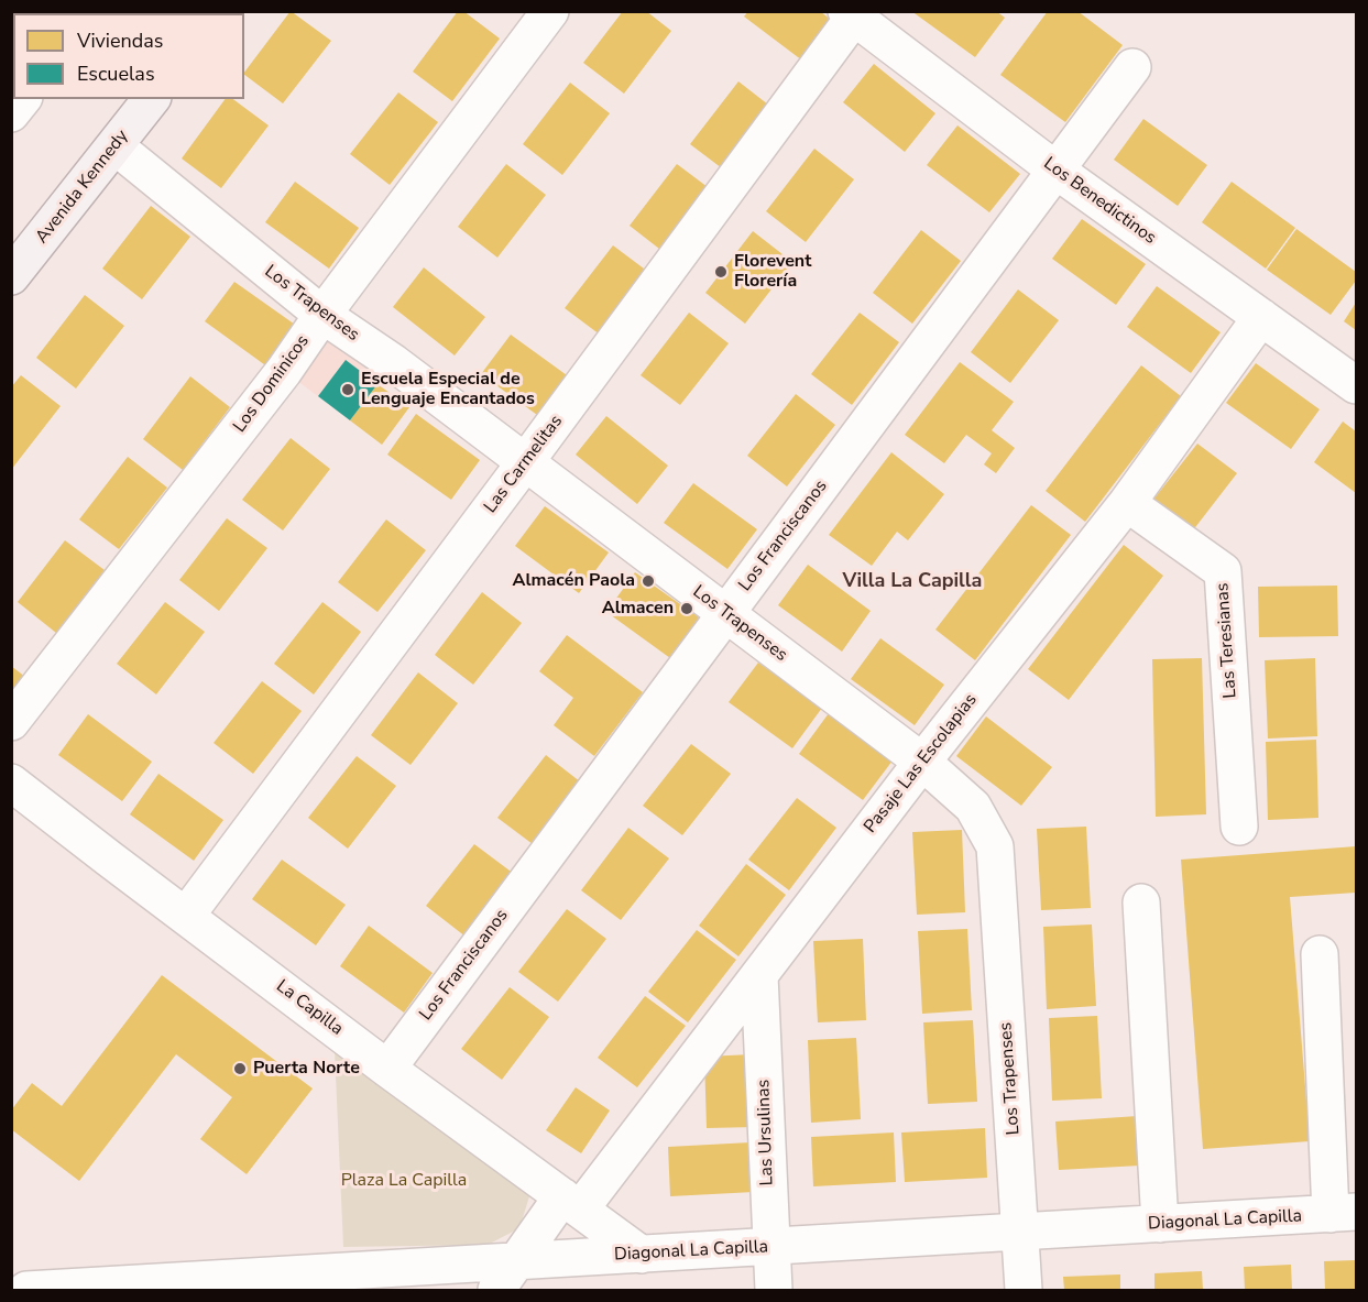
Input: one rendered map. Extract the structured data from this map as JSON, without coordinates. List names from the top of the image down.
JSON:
{
  "streets": {
    "main road": ["Avenida Kennedy"],
    "street": [
      "Los Benedictinos",
      "Los Trapenses",
      "Los Dominicos",
      "Las Carmelitas",
      "Los Franciscanos",
      "Las Teresianas",
      "Pasaje Las Escolapias",
      "La Capilla",
      "Las Ursulinas",
      "Diagonal La Capilla"
    ]
  },
  "crossings": [
    ["Avenida Kennedy", "Los Trapenses"],
    ["Los Benedictinos", "Las Carmelitas"],
    ["Los Benedictinos", "Los Franciscanos"],
    ["Los Benedictinos", "Pasaje Las Escolapias"],
    ["Los Trapenses", "Los Dominicos"],
    ["Los Trapenses", "Las Carmelitas"],
    ["Los Trapenses", "Los Franciscanos"],
    ["Los Trapenses", "Pasaje Las Escolapias"],
    ["Los Trapenses", "Diagonal La Capilla"],
    ["Las Carmelitas", "La Capilla"],
    ["Los Franciscanos", "La Capilla"],
    ["Las Teresianas", "Pasaje Las Escolapias"],
    ["Pasaje Las Escolapias", "La Capilla"],
    ["Pasaje Las Escolapias", "Las Ursulinas"],
    ["Pasaje Las Escolapias", "Diagonal La Capilla"],
    ["La Capilla", "Diagonal La Capilla"],
    ["Las Ursulinas", "Diagonal La Capilla"]
  ],
  "districts": ["Villa La Capilla"],
  "parks": ["Plaza La Capilla"],
  "places": [
    "Florevent Florería",
    "Escuela Especial de Lenguaje Encantados",
    "Almacén Paola",
    "Almacen",
    "Puerta Norte"
  ],
  "legend": ["Viviendas", "Escuelas"]
}
